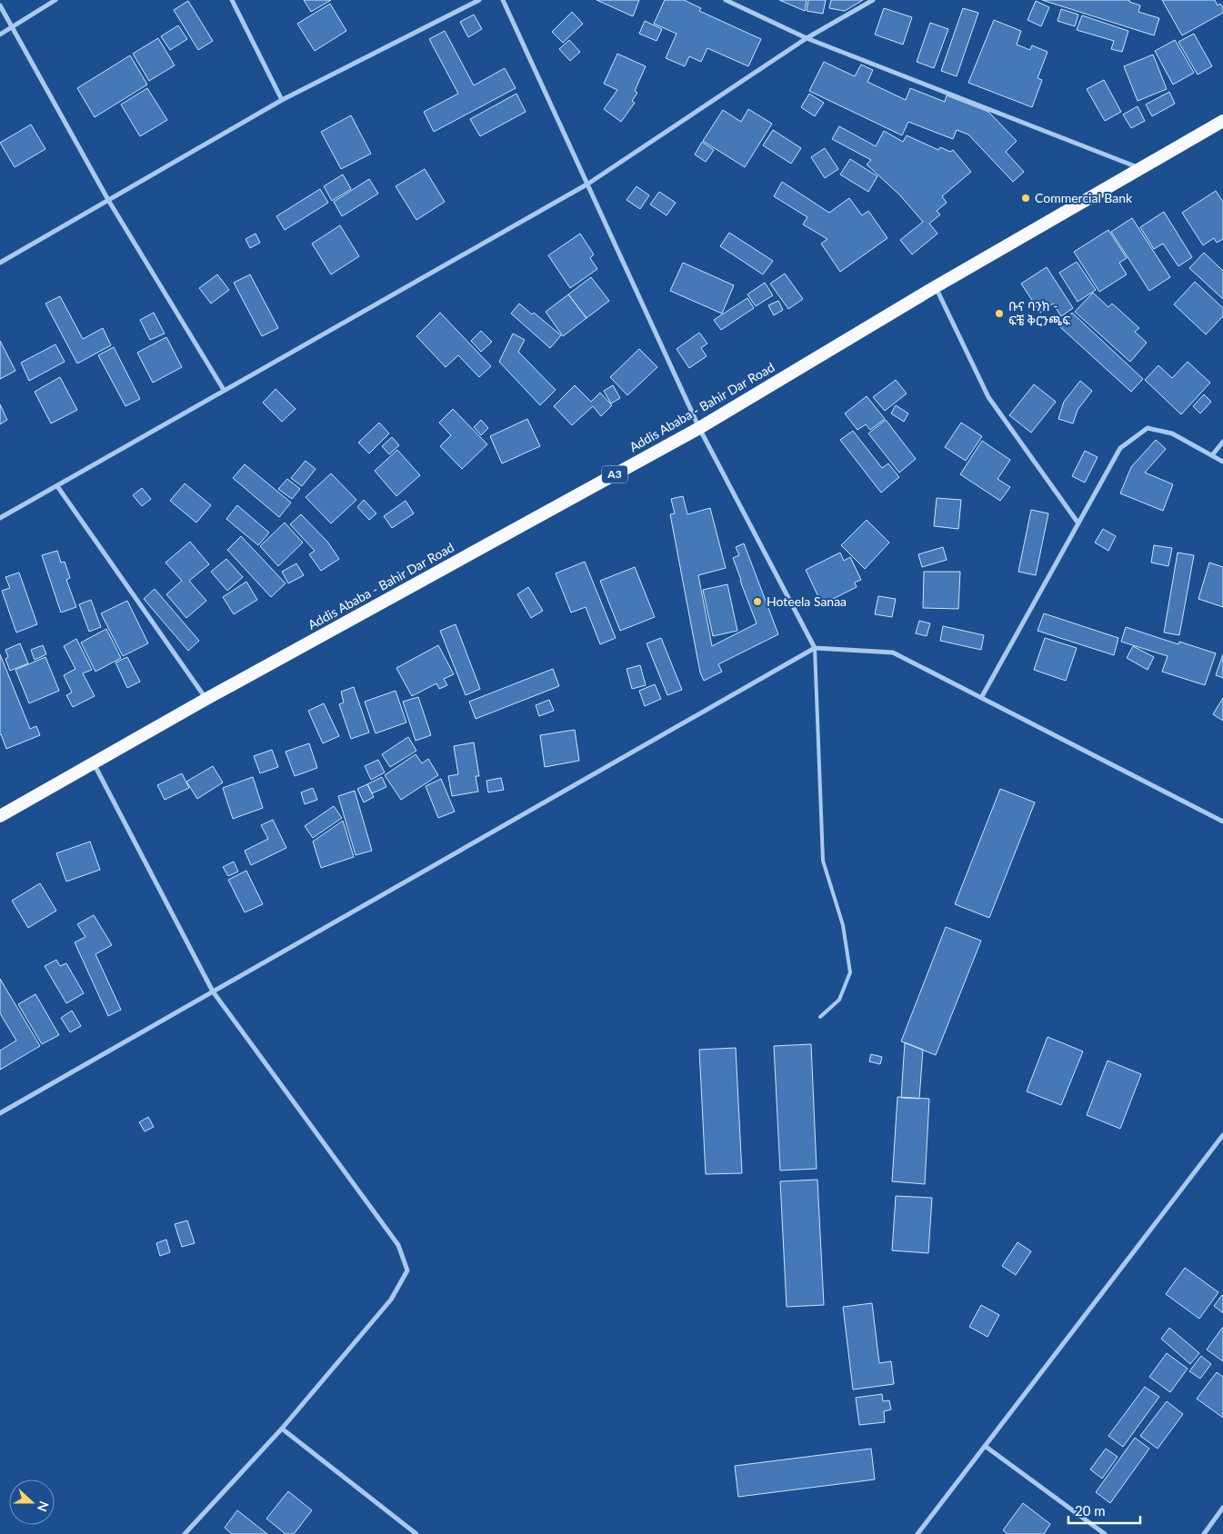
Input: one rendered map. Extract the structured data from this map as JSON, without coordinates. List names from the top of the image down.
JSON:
{
  "streets": {
    "highway": ["Addis Ababa - Bahir Dar Road", "A3"]
  },
  "places": ["Commercial Bank", "ቡና ባንክ - ፍቼ ቅርንጫፍ", "Hoteela Sanaa"],
  "scale_bar": "20 m",
  "north": "right"
}
